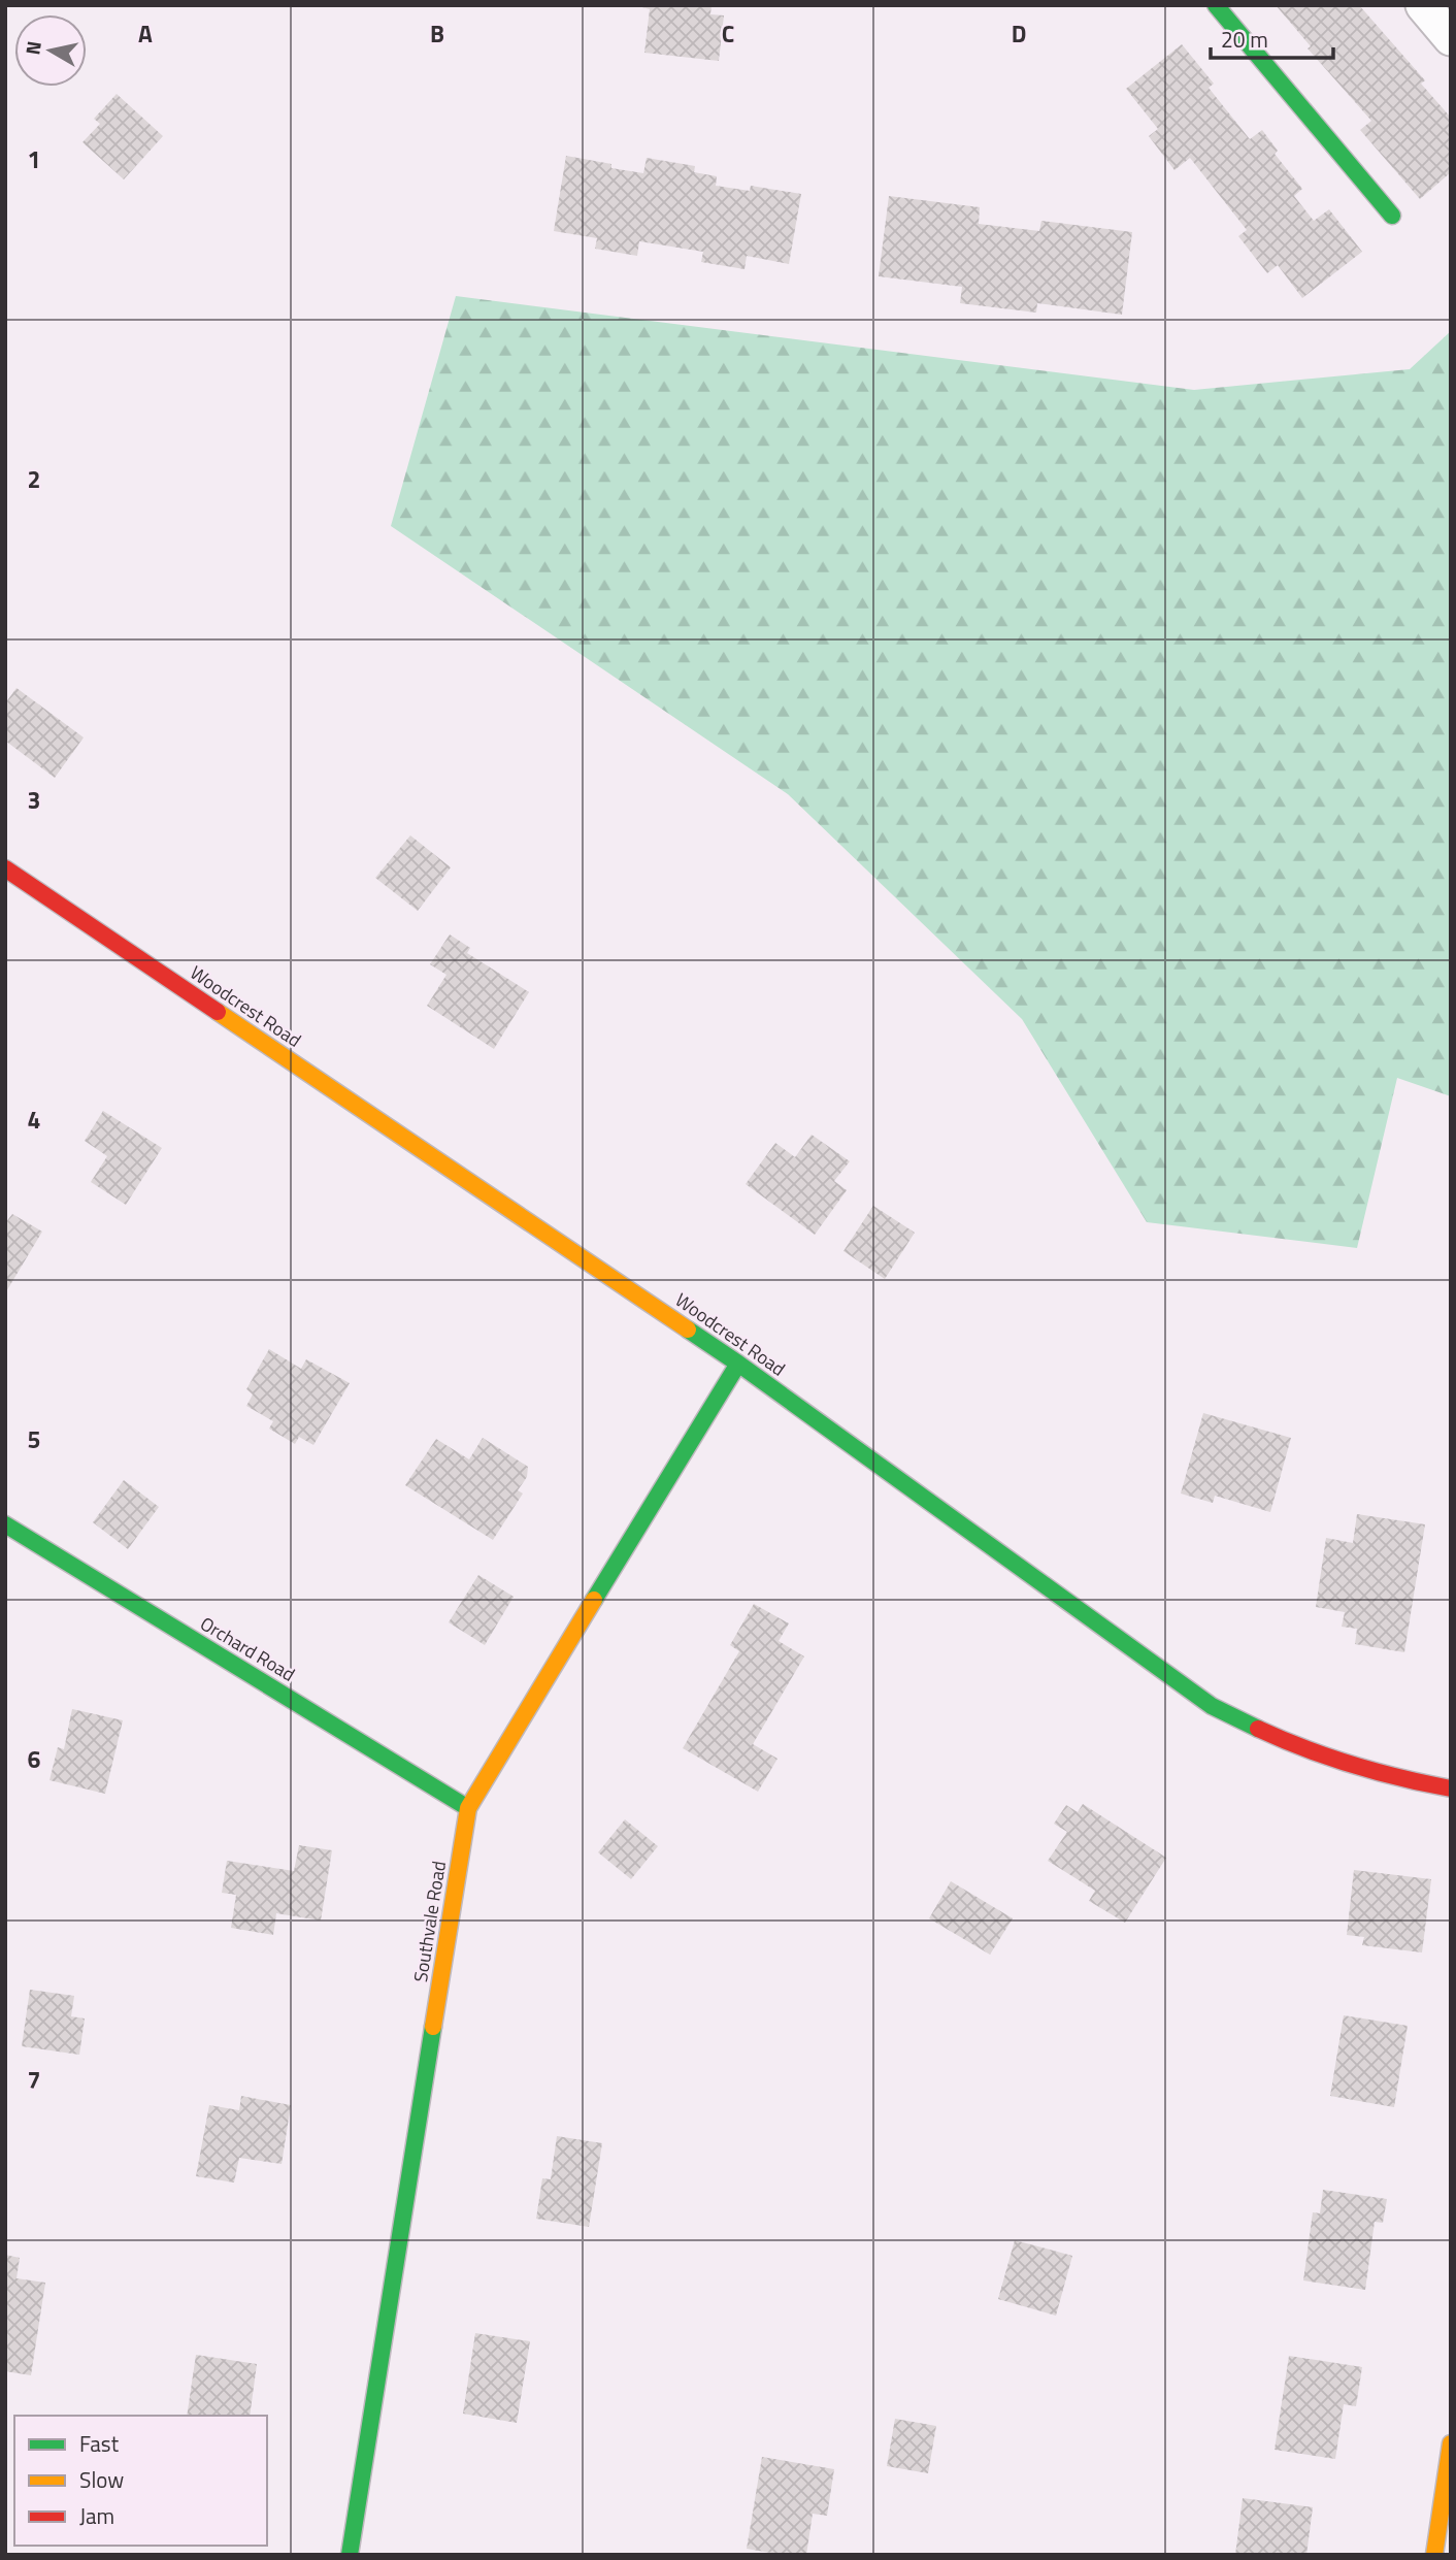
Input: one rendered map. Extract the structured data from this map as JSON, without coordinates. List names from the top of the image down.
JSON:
{
  "streets": {
    "street": ["Woodcrest Road", "Orchard Road", "Southvale Road"]
  },
  "crossings": [
    ["Woodcrest Road", "Southvale Road"],
    ["Orchard Road", "Southvale Road"]
  ],
  "legend": ["Fast", "Slow", "Jam"],
  "scale_bar": "20 m",
  "north": "left",
  "grid": {
    "columns": [
      "A",
      "B",
      "C",
      "D"
    ],
    "rows": [
      "1",
      "2",
      "3",
      "4",
      "5",
      "6",
      "7"
    ]
  }
}
